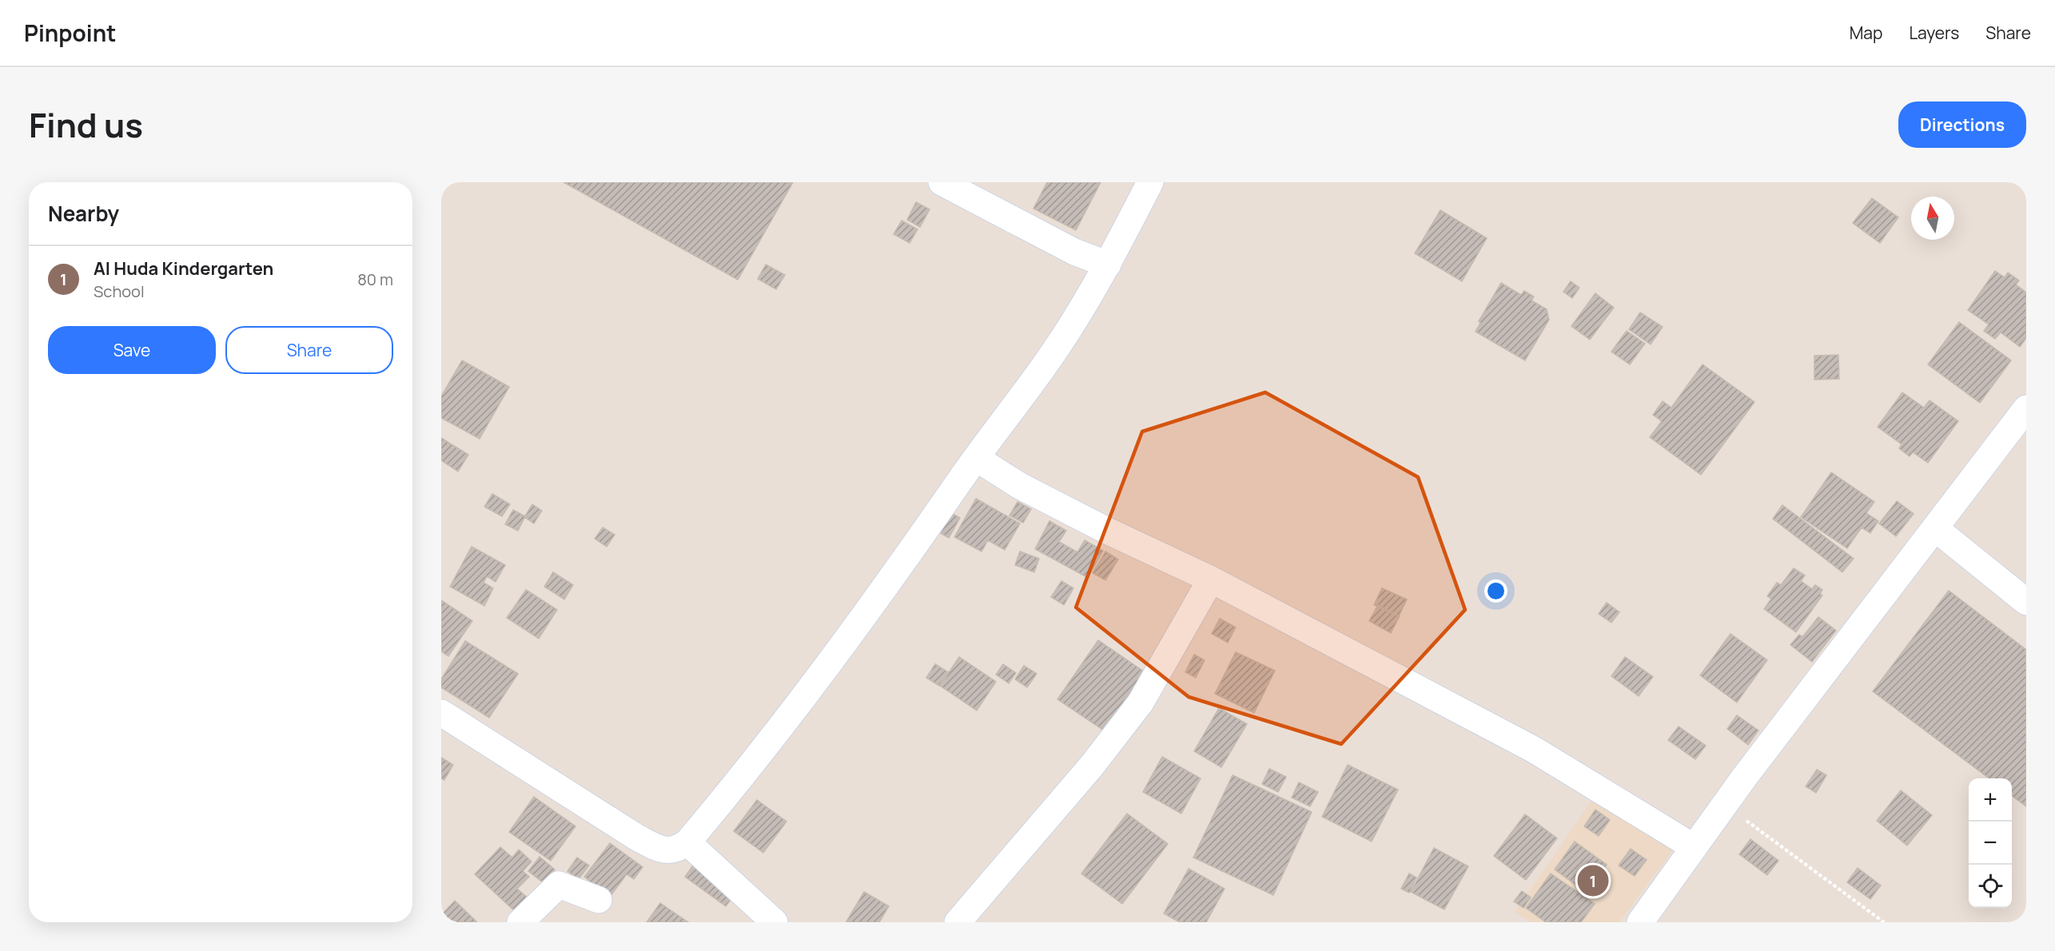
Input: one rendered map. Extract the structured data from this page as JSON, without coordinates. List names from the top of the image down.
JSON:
{
  "north": "top",
  "page": {
    "header": "Pinpoint",
    "nav": ["Map", "Layers", "Share"],
    "title": "Find us",
    "buttons": [
      "Directions",
      ["Save", "Share"]
    ],
    "heading": "Nearby",
    "list": [
      {
        "mark": "1",
        "name": "Al Huda Kindergarten",
        "note": "School",
        "value": "80 m"
      }
    ],
    "map_buttons": ["+", "−"],
    "pins": "1"
  }
}
